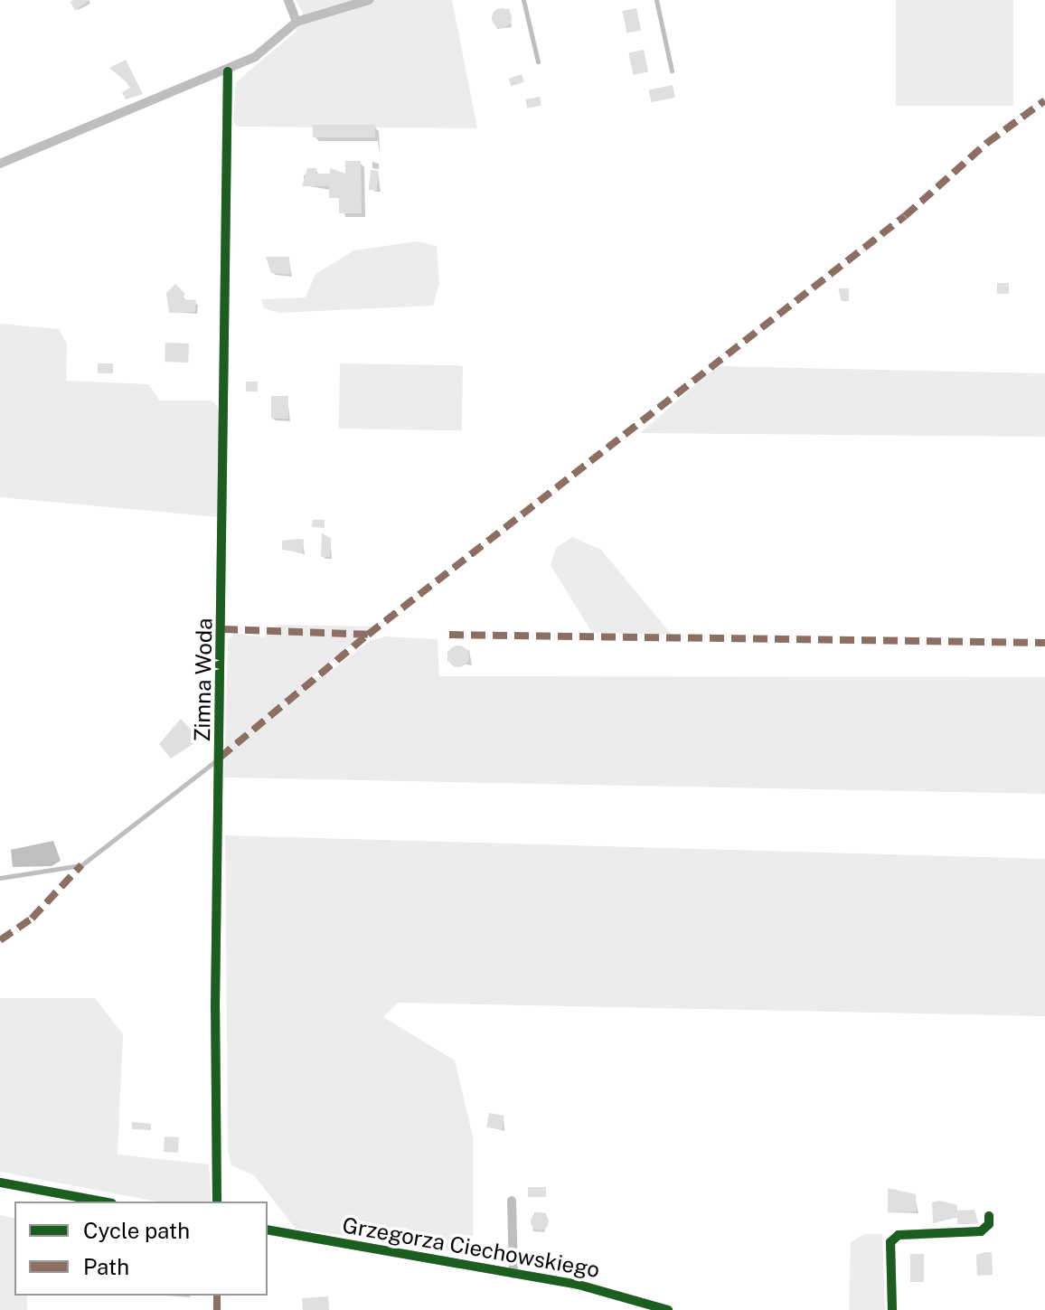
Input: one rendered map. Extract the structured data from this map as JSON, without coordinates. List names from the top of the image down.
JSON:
{
  "streets": {
    "street": ["Zimna Woda", "Grzegorza Ciechowskiego"]
  },
  "legend": ["Cycle path", "Path"]
}
